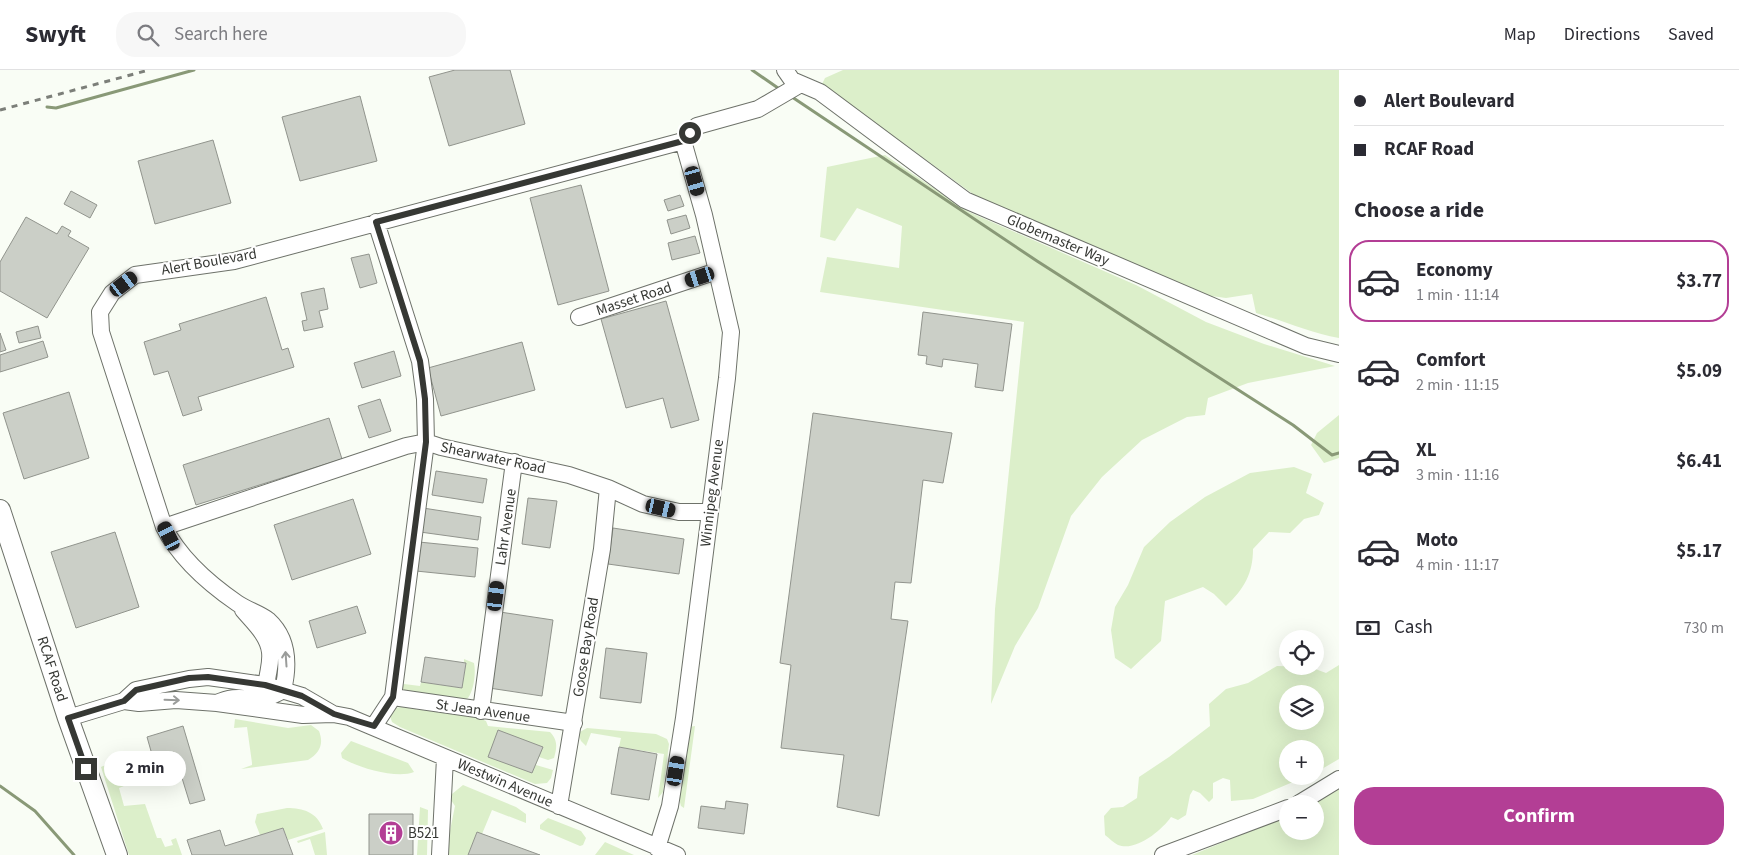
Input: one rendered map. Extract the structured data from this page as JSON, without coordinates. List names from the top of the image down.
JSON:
{
  "streets": {
    "main road": ["RCAF Road"],
    "street": [
      "Globemaster Way",
      "Alert Boulevard",
      "Masset Road",
      "Shearwater Road",
      "Winnipeg Avenue",
      "Lahr Avenue",
      "Goose Bay Road",
      "St Jean Avenue",
      "Westwin Avenue"
    ]
  },
  "crossings": [
    ["Alert Boulevard", "Shearwater Road"],
    ["Alert Boulevard", "Winnipeg Avenue"],
    ["Alert Boulevard", "Westwin Avenue"],
    ["Masset Road", "Winnipeg Avenue"],
    ["Shearwater Road", "Winnipeg Avenue"],
    ["Shearwater Road", "Lahr Avenue"],
    ["Shearwater Road", "Goose Bay Road"],
    ["Winnipeg Avenue", "Westwin Avenue"],
    ["Lahr Avenue", "St Jean Avenue"],
    ["Goose Bay Road", "St Jean Avenue"],
    ["Goose Bay Road", "Westwin Avenue"],
    ["RCAF Road", "Westwin Avenue"]
  ],
  "places": {
    "building": ["B521"]
  },
  "page": {
    "header": "Swyft",
    "search": "Search here",
    "nav": ["Map", "Directions", "Saved"],
    "banner": ["Alert Boulevard", "RCAF Road"],
    "heading": "Choose a ride",
    "list": [
      {
        "name": "Economy",
        "note": "1 min · 11:14",
        "value": "$3.77"
      },
      {
        "name": "Comfort",
        "note": "2 min · 11:15",
        "value": "$5.09"
      },
      {
        "name": "XL",
        "note": "3 min · 11:16",
        "value": "$6.41"
      },
      {
        "name": "Moto",
        "note": "4 min · 11:17",
        "value": "$5.17"
      }
    ],
    "pay": ["Cash", "730 m"],
    "map_buttons": ["+", "−"],
    "bubble": "2 min",
    "buttons": "Confirm"
  }
}
